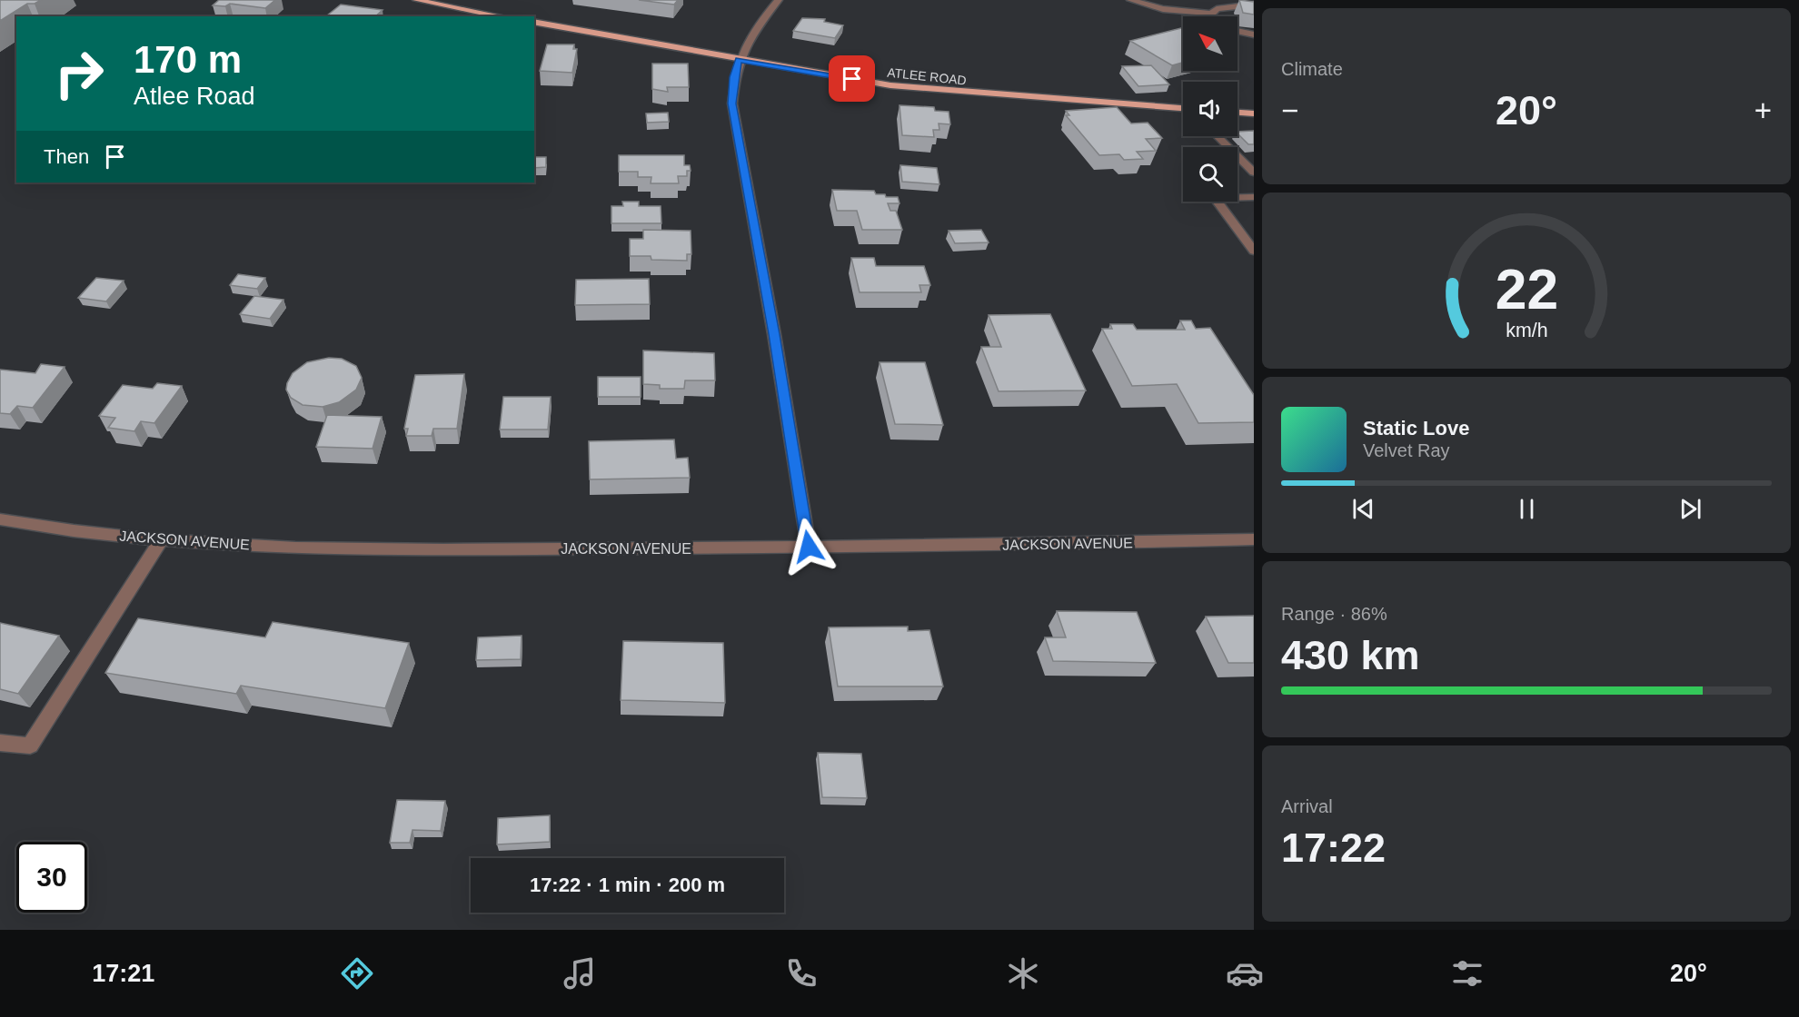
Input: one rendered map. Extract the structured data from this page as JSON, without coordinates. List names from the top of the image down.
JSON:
{
  "streets": {
    "main road": ["ATLEE ROAD"],
    "street": ["JACKSON AVENUE"]
  },
  "north": "top left",
  "page": {
    "tile": [
      "Climate",
      ["Range · 86%", "430 km"],
      ["Arrival", "17:22"]
    ],
    "turn": ["170 m", "Atlee Road"],
    "heat": ["−", "20°", "+"],
    "then": "Then",
    "song": ["Static Love", "Velvet Ray"],
    "limit": "30",
    "trip": "17:22 · 1 min · 200 m",
    "tabs": ["17:21", "20°"],
    "gauge": ["22", "km/h"]
  }
}
